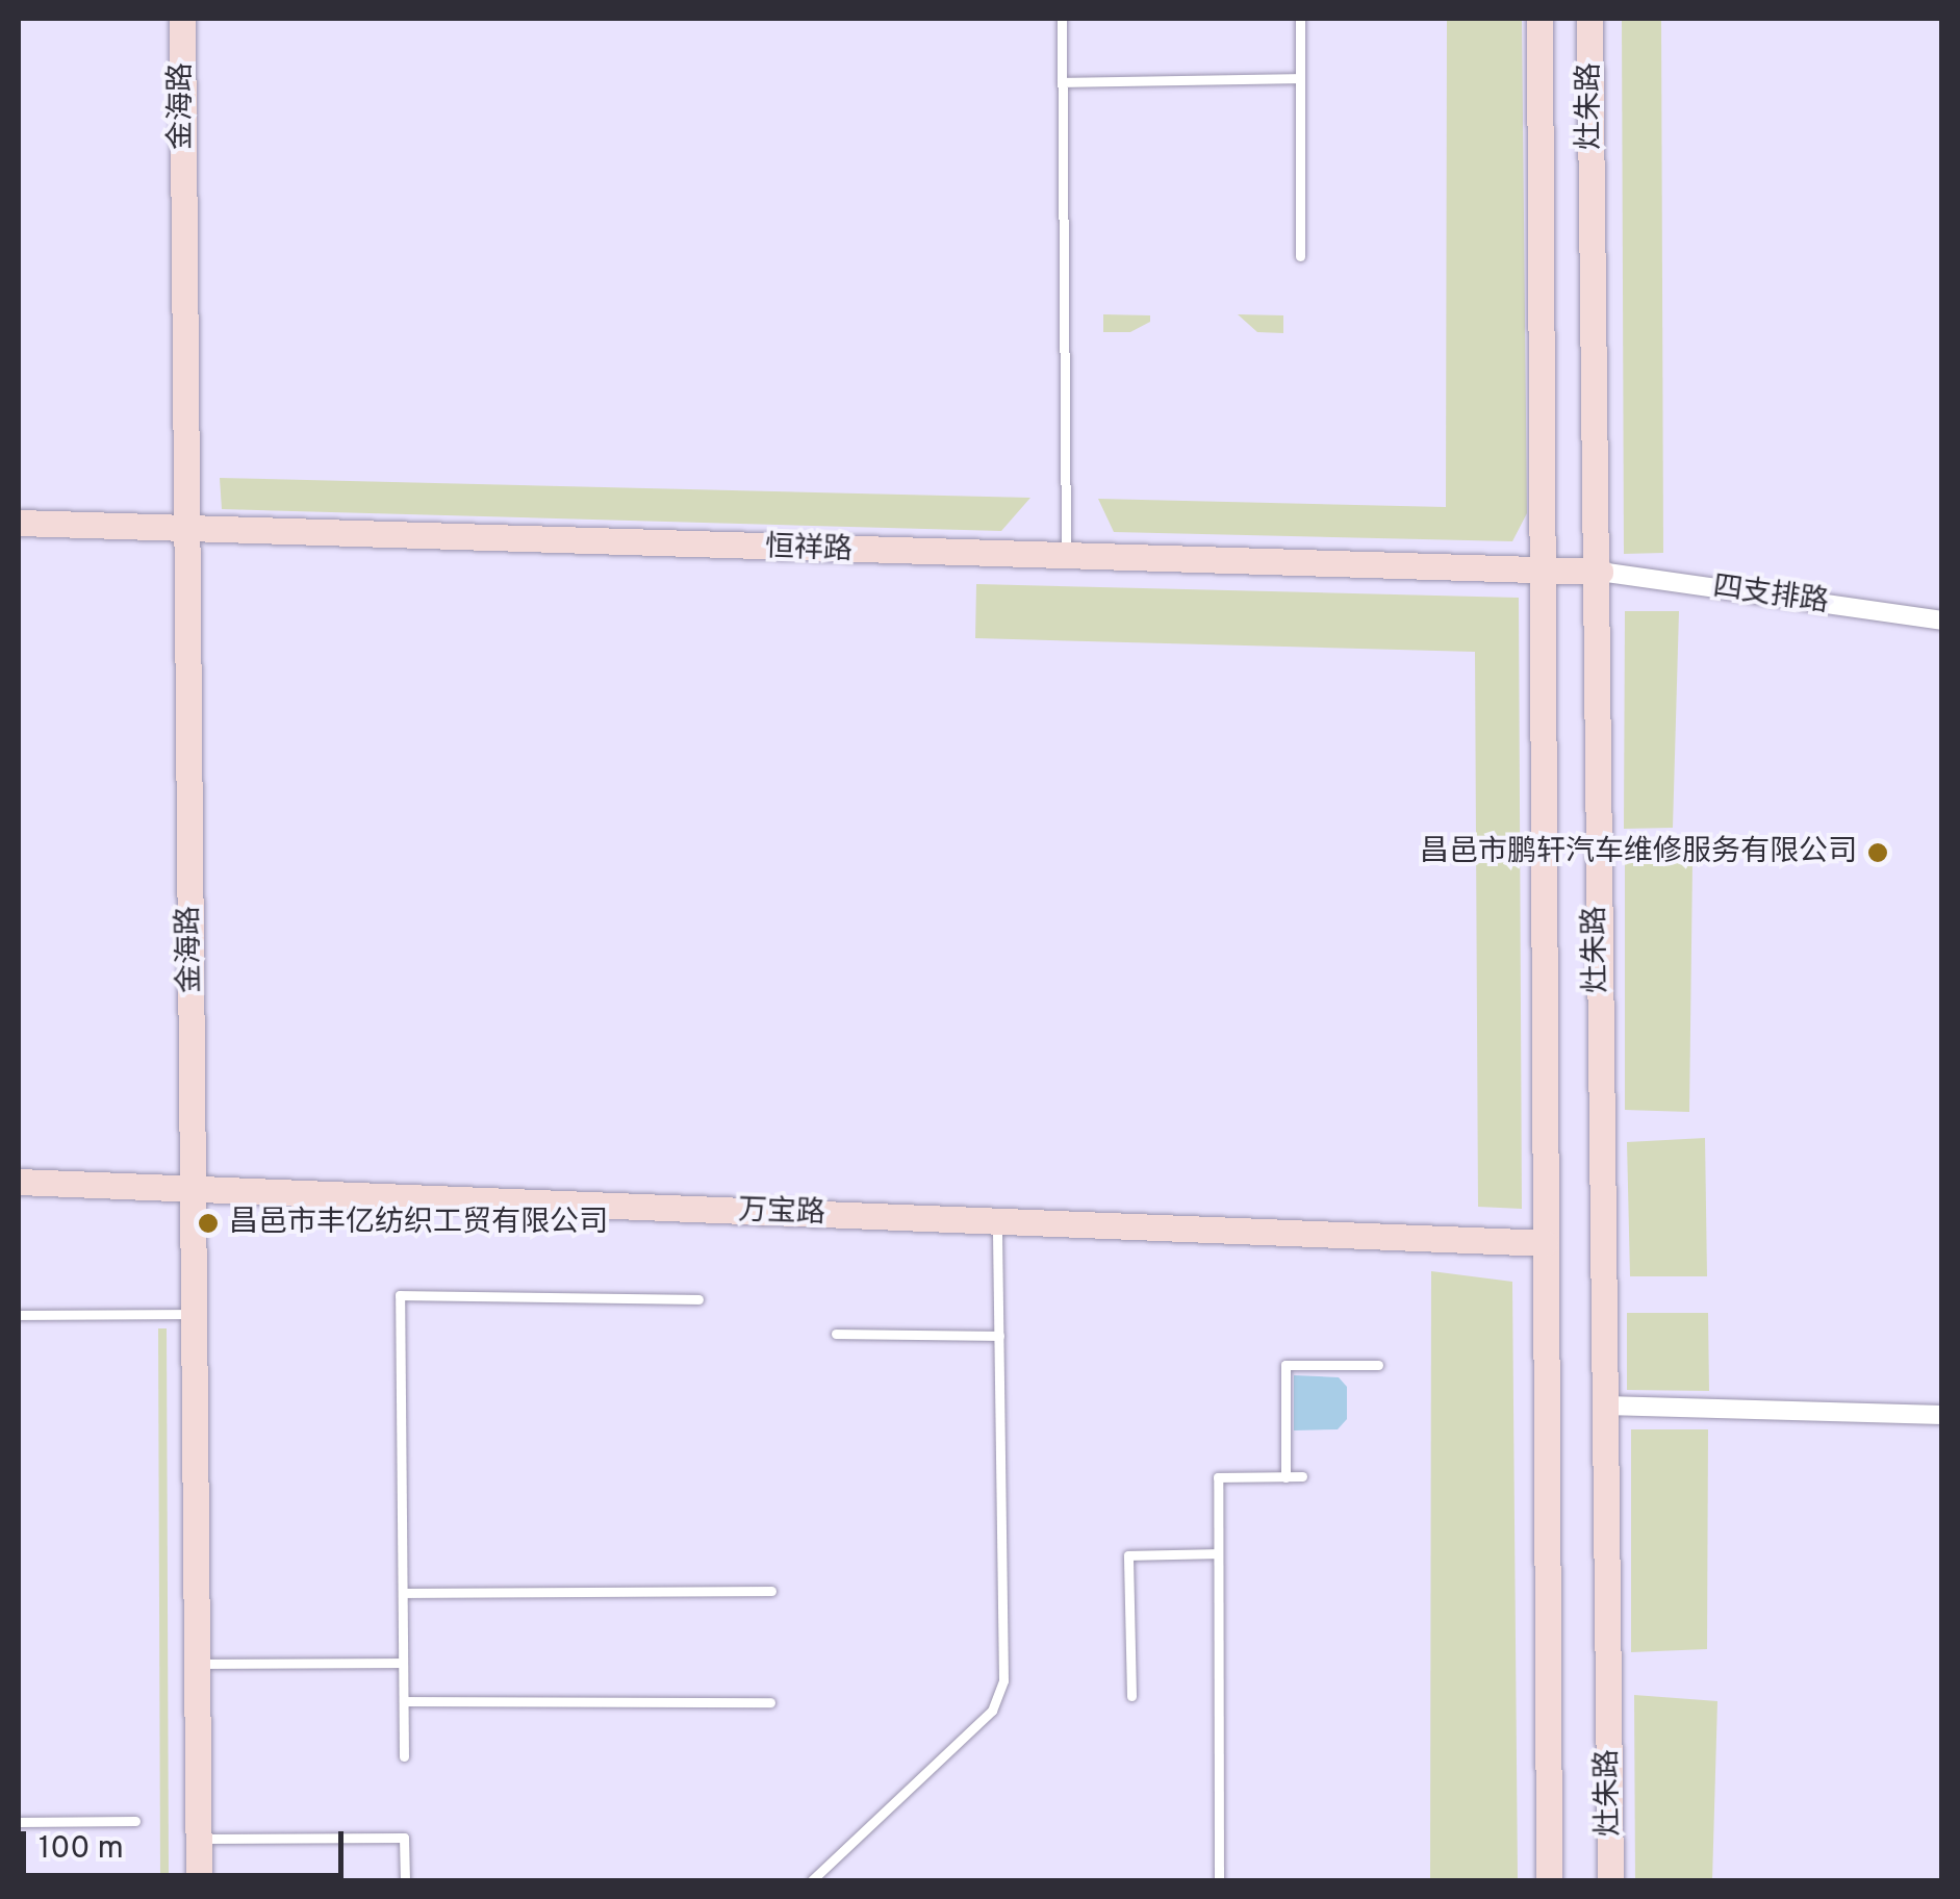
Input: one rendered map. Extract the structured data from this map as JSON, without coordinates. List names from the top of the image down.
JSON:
{
  "streets": {
    "street": [
      "金海路",
      "灶朱路",
      "恒祥路",
      "四支排路",
      "万宝路"
    ]
  },
  "crossings": [
    ["金海路", "恒祥路"],
    ["金海路", "万宝路"],
    ["灶朱路", "恒祥路"],
    ["灶朱路", "四支排路"],
    ["灶朱路", "万宝路"],
    ["恒祥路", "四支排路"]
  ],
  "places": ["昌邑市鹏轩汽车维修服务有限公司", "昌邑市丰亿纺织工贸有限公司"],
  "scale_bar": "100 m"
}
